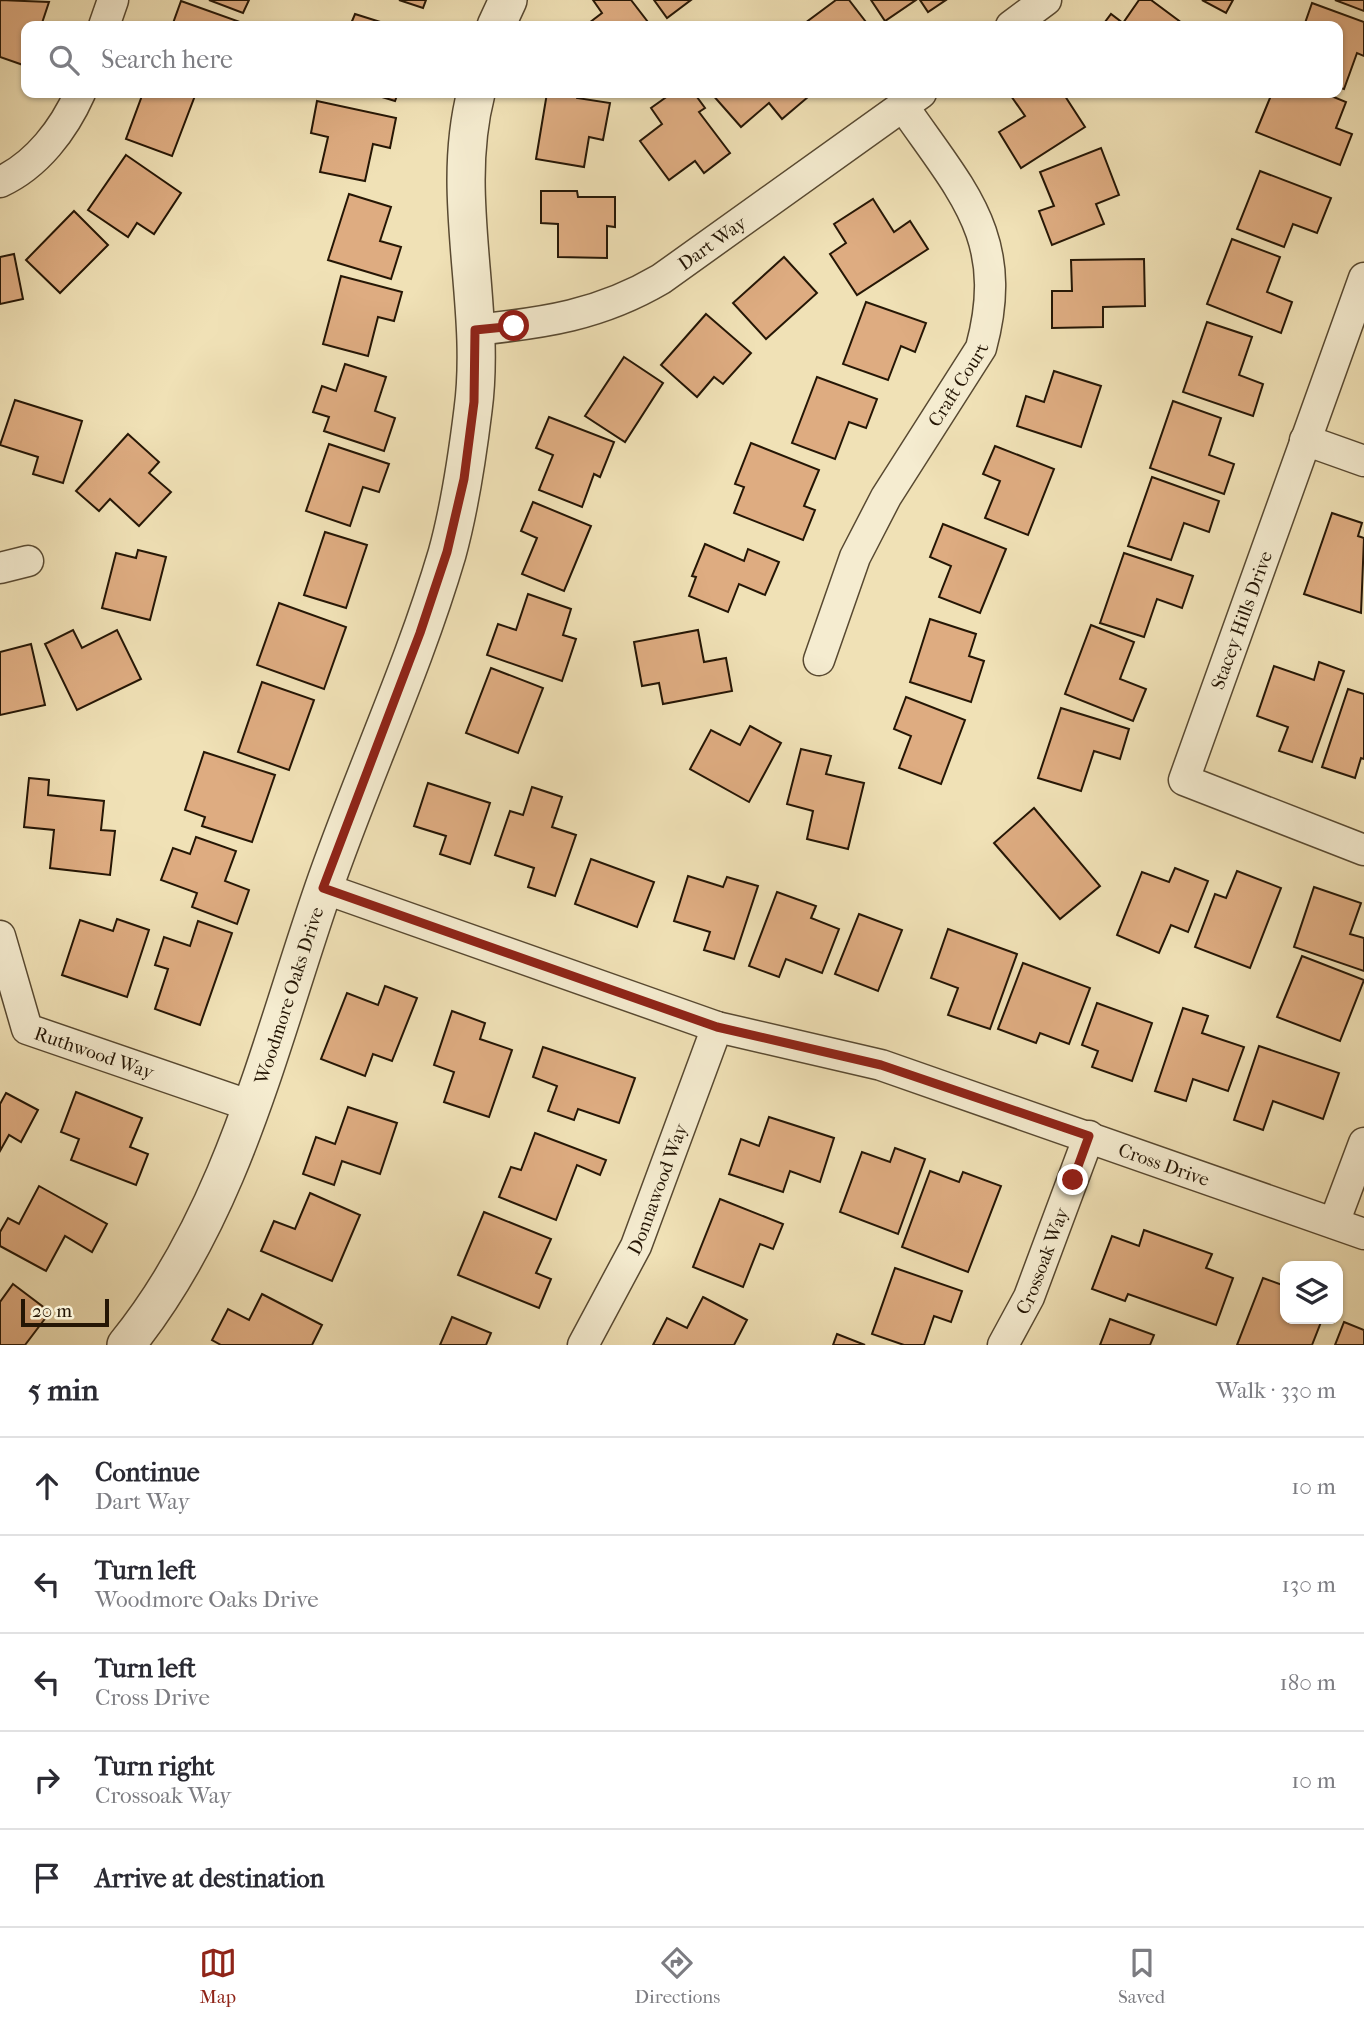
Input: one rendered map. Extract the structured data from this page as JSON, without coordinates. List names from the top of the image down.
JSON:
{
  "streets": {
    "street": [
      "Dart Way",
      "Craft Court",
      "Stacey Hills Drive",
      "Woodmore Oaks Drive",
      "Ruthwood Way",
      "Cross Drive",
      "Donnawood Way",
      "Crossoak Way"
    ]
  },
  "crossings": [
    ["Dart Way", "Craft Court"],
    ["Dart Way", "Woodmore Oaks Drive"],
    ["Woodmore Oaks Drive", "Ruthwood Way"],
    ["Woodmore Oaks Drive", "Cross Drive"],
    ["Cross Drive", "Donnawood Way"],
    ["Cross Drive", "Crossoak Way"]
  ],
  "scale_bar": "20 m",
  "page": {
    "search": "Search here",
    "scale": "20 m",
    "heading": ["5 min", "Walk · 330 m"],
    "list": [
      ["Continue", "Dart Way", "10 m"],
      ["Turn left", "Woodmore Oaks Drive", "130 m"],
      ["Turn left", "Cross Drive", "180 m"],
      ["Turn right", "Crossoak Way", "10 m"],
      "Arrive at destination"
    ],
    "nav": ["Map", "Directions", "Saved"]
  }
}
